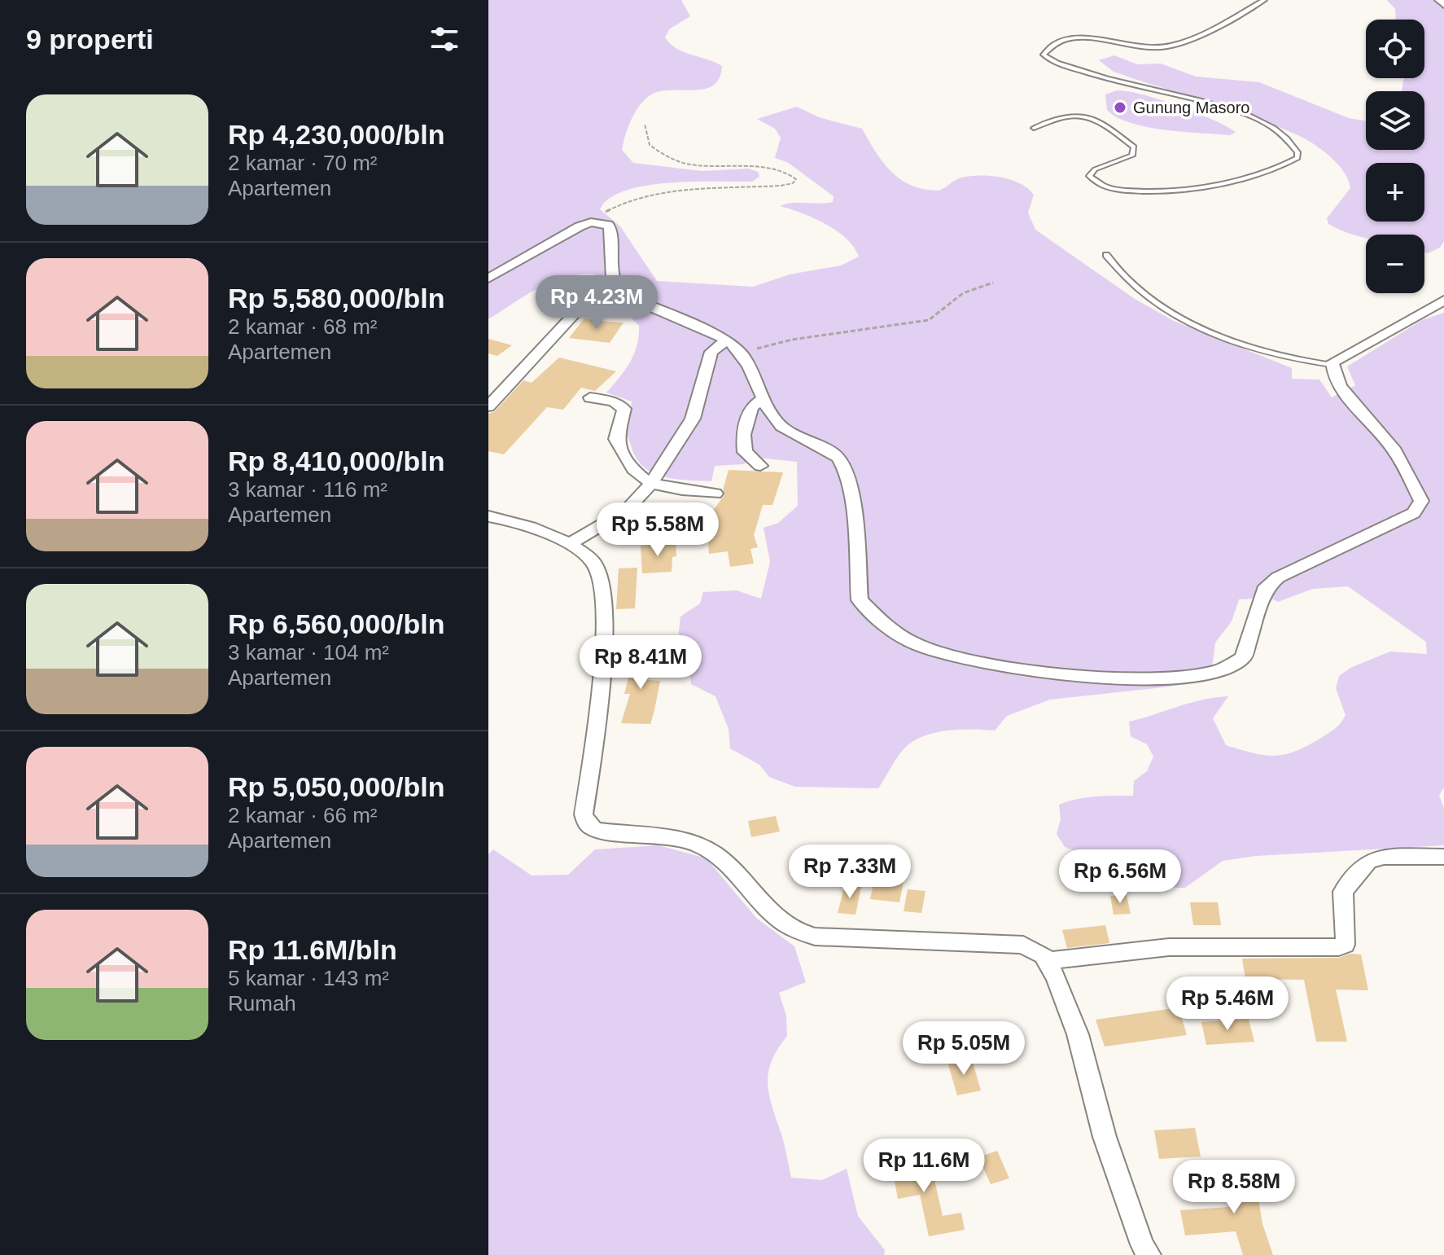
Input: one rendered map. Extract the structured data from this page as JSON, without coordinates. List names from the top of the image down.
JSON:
{
  "places": ["Gunung Masoro"],
  "page": {
    "heading": "9 properti",
    "map_buttons": ["+", "−"],
    "list": [
      {
        "name": "Rp 4,230,000/bln",
        "note": "2 kamar · 70 m² · Apartemen"
      },
      {
        "name": "Rp 5,580,000/bln",
        "note": "2 kamar · 68 m² · Apartemen"
      },
      {
        "name": "Rp 8,410,000/bln",
        "note": "3 kamar · 116 m² · Apartemen"
      },
      {
        "name": "Rp 6,560,000/bln",
        "note": "3 kamar · 104 m² · Apartemen"
      },
      {
        "name": "Rp 5,050,000/bln",
        "note": "2 kamar · 66 m² · Apartemen"
      },
      {
        "name": "Rp 11.6M/bln",
        "note": "5 kamar · 143 m² · Rumah"
      }
    ],
    "price": [
      "Rp 4.23M",
      "Rp 5.58M",
      "Rp 8.41M",
      "Rp 7.33M",
      "Rp 6.56M",
      "Rp 5.46M",
      "Rp 5.05M",
      "Rp 11.6M",
      "Rp 8.58M"
    ]
  }
}
